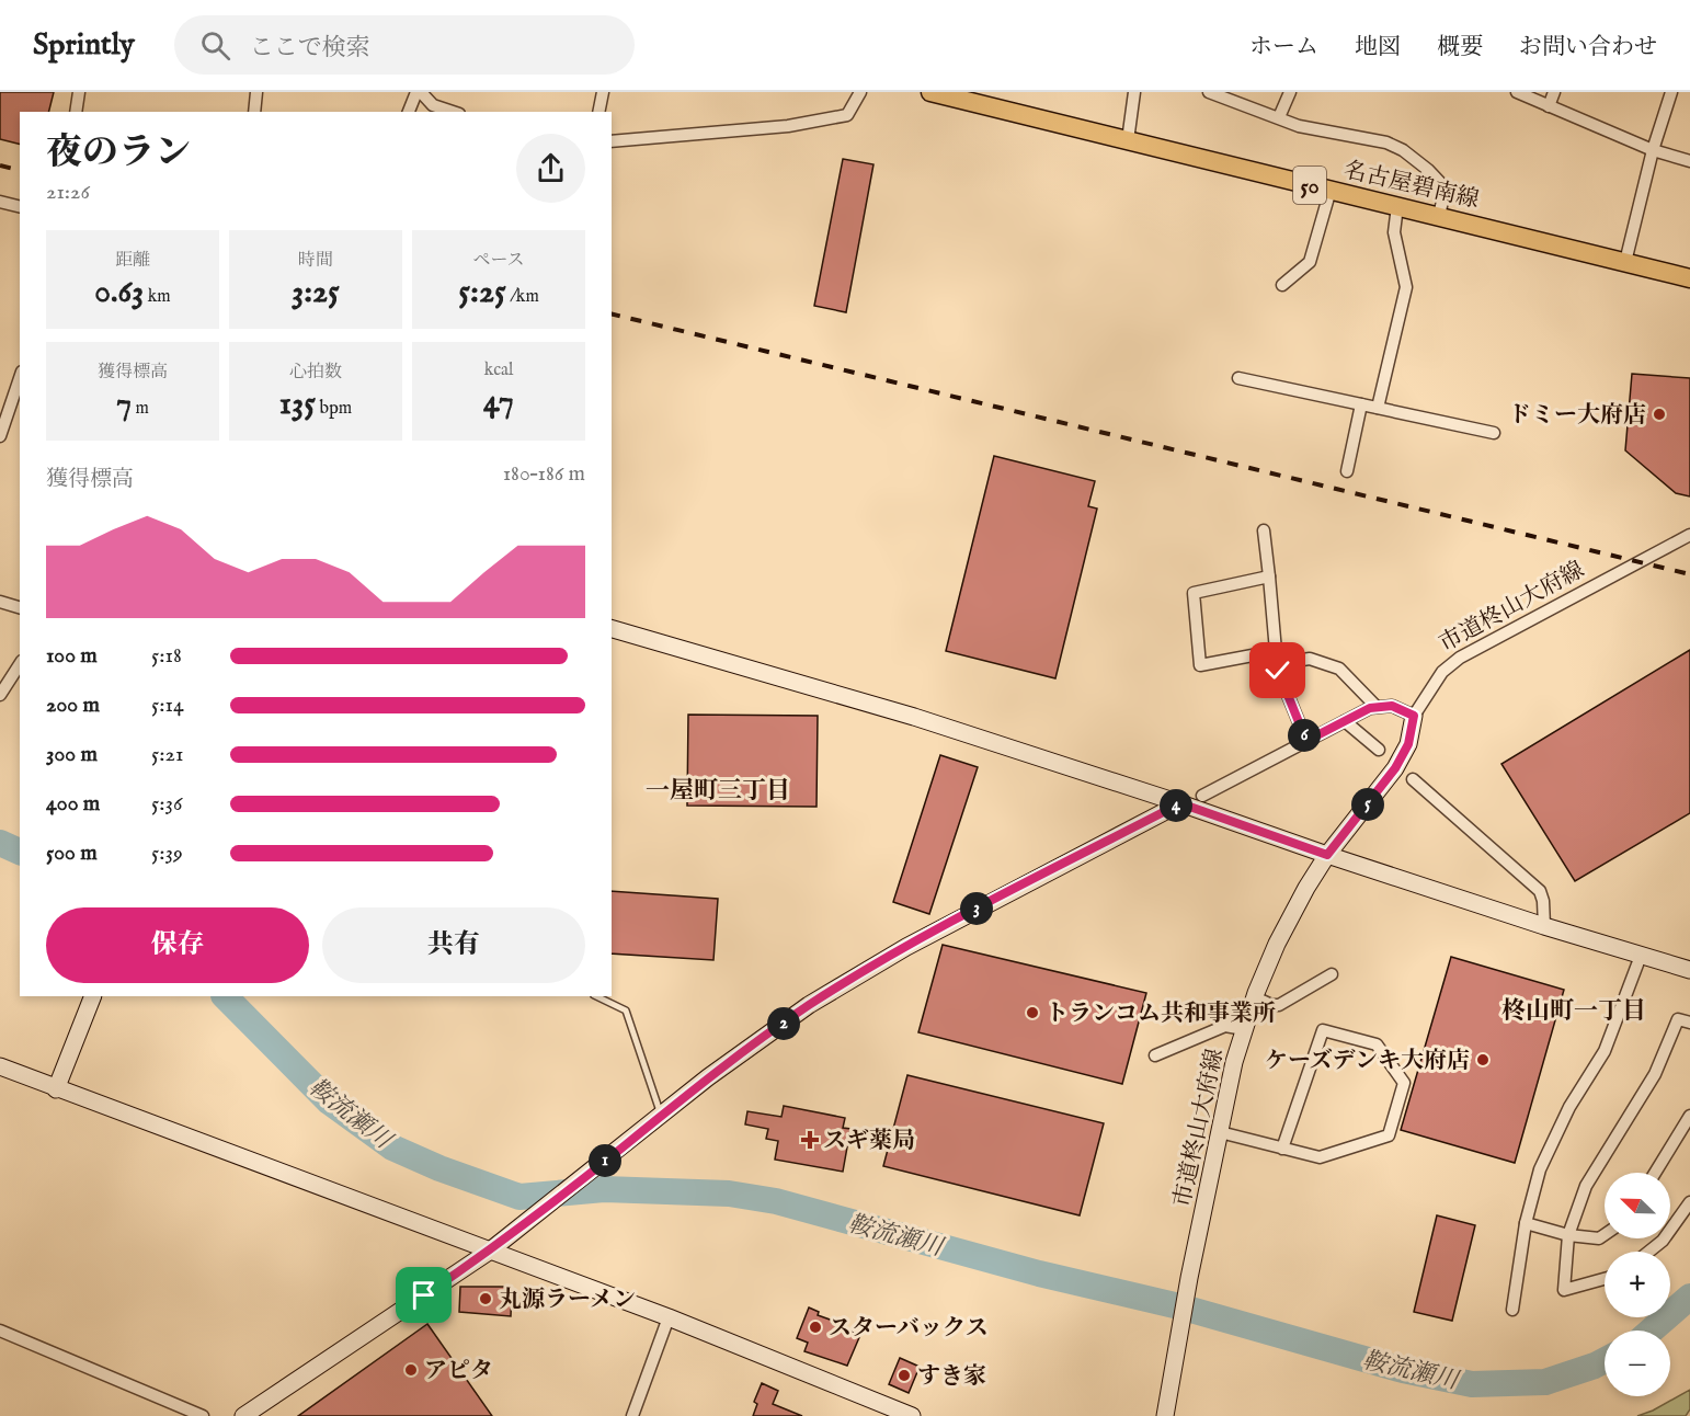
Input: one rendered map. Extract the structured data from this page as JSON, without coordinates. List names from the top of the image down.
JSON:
{
  "streets": {
    "main road": ["名古屋碧南線", "50"],
    "street": ["市道柊山大府線"]
  },
  "districts": ["一屋町三丁目", "柊山町一丁目"],
  "water": ["鞍流瀬川"],
  "places": {
    "other": [
      "ドミー大府店",
      "トランコム共和事業所",
      "ケーズデンキ大府店",
      "丸源ラーメン",
      "スターバックス",
      "アピタ",
      "すき家"
    ],
    "health": ["スギ薬局"]
  },
  "north": "top left",
  "page": {
    "header": "Sprintly",
    "search": "ここで検索",
    "nav": [
      "ホーム",
      "地図",
      "概要",
      "お問い合わせ"
    ],
    "heading": ["夜のラン", "21:26"],
    "stats": [
      ["距離", "0.63 km"],
      ["時間", "3:25"],
      ["ペース", "5:25 /km"],
      ["獲得標高", "7 m"],
      ["心拍数", "135 bpm"],
      ["kcal", "47"]
    ],
    "chart": ["獲得標高", "180–186 m"],
    "list": [
      {
        "name": "100 m",
        "note": "5:18"
      },
      {
        "name": "200 m",
        "note": "5:14"
      },
      {
        "name": "300 m",
        "note": "5:21"
      },
      {
        "name": "400 m",
        "note": "5:36"
      },
      {
        "name": "500 m",
        "note": "5:39"
      }
    ],
    "pins": [
      "6",
      "5",
      "4",
      "3",
      "2",
      "1"
    ],
    "buttons": ["保存", "共有"],
    "map_buttons": ["+", "−"]
  }
}
